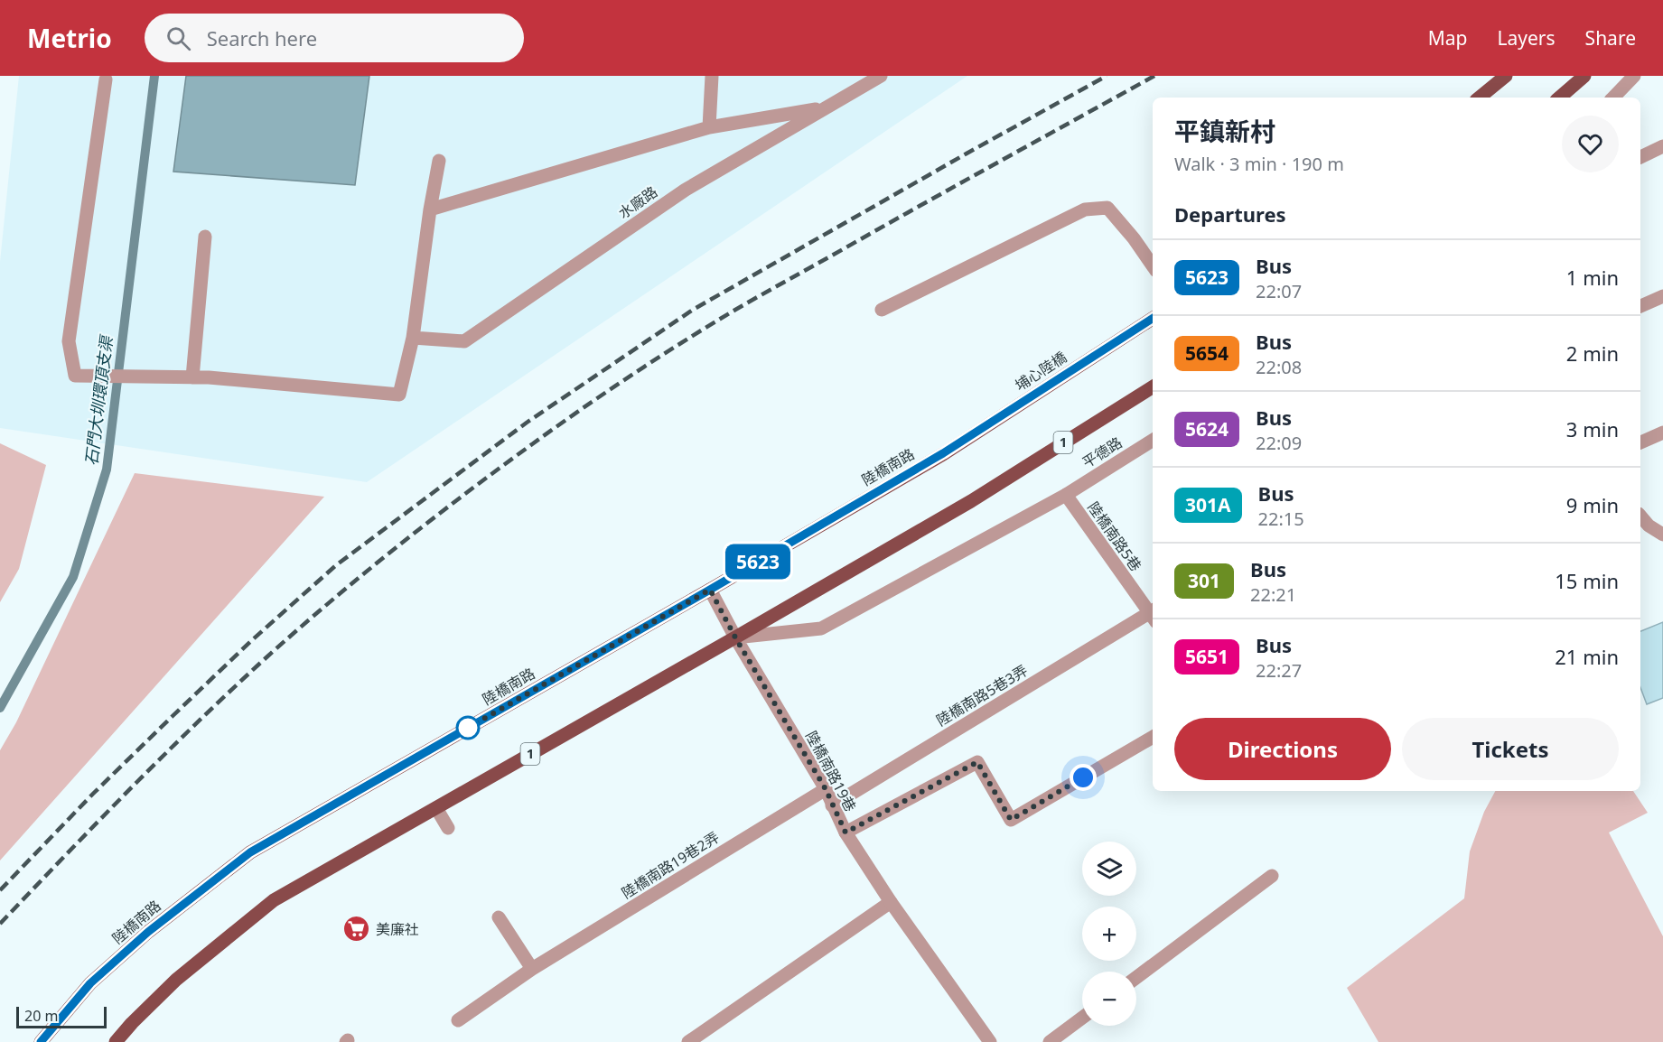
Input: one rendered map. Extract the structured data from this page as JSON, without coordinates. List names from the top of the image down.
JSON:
{
  "streets": {
    "main road": ["埔心陸橋", "1", "陸橋南路"],
    "street": [
      "水廠路",
      "平德路",
      "陸橋南路5巷",
      "陸橋南路5巷3弄",
      "陸橋南路19巷",
      "陸橋南路19巷2弄"
    ]
  },
  "crossings": [
    ["埔心陸橋", "陸橋南路"],
    ["1", "陸橋南路19巷"],
    ["平德路", "陸橋南路5巷"],
    ["陸橋南路", "陸橋南路19巷"],
    ["陸橋南路5巷3弄", "陸橋南路19巷"],
    ["陸橋南路19巷", "陸橋南路19巷2弄"]
  ],
  "water": ["石門大圳環頂支渠"],
  "places": {
    "supermarket": ["美廉社"]
  },
  "lines": ["bus line 5623"],
  "scale_bar": "20 m",
  "page": {
    "header": "Metrio",
    "search": "Search here",
    "nav": ["Map", "Layers", "Share"],
    "on_map": "5623",
    "heading": [
      ["平鎮新村", "Walk · 3 min · 190 m"],
      "Departures"
    ],
    "list": [
      {
        "mark": "5623",
        "name": "Bus",
        "note": "22:07",
        "value": "1 min"
      },
      {
        "mark": "5654",
        "name": "Bus",
        "note": "22:08",
        "value": "2 min"
      },
      {
        "mark": "5624",
        "name": "Bus",
        "note": "22:09",
        "value": "3 min"
      },
      {
        "mark": "301A",
        "name": "Bus",
        "note": "22:15",
        "value": "9 min"
      },
      {
        "mark": "301",
        "name": "Bus",
        "note": "22:21",
        "value": "15 min"
      },
      {
        "mark": "5651",
        "name": "Bus",
        "note": "22:27",
        "value": "21 min"
      }
    ],
    "buttons": ["Directions", "Tickets"],
    "map_buttons": ["+", "−"],
    "scale": "20 m"
  }
}
